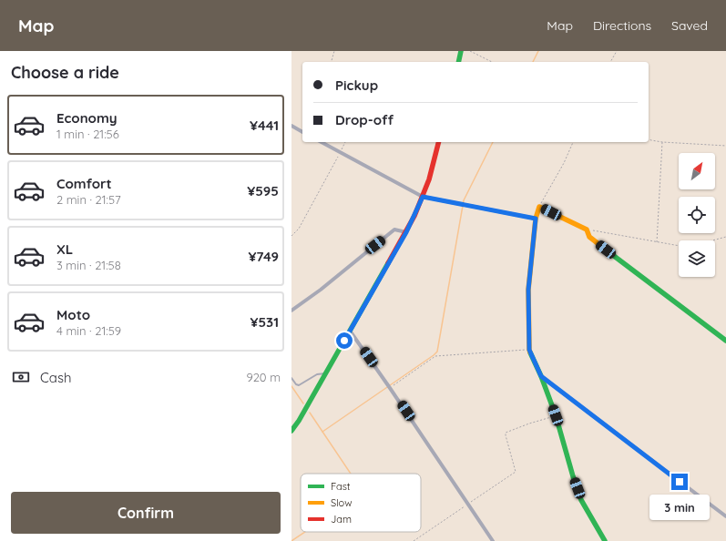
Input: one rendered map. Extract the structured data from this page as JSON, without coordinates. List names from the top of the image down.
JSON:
{
  "legend": ["Fast", "Slow", "Jam"],
  "north": "top right",
  "page": {
    "header": "Map",
    "nav": ["Map", "Directions", "Saved"],
    "heading": "Choose a ride",
    "banner": ["Pickup", "Drop-off"],
    "list": [
      {
        "name": "Economy",
        "note": "1 min · 21:56",
        "value": "¥441"
      },
      {
        "name": "Comfort",
        "note": "2 min · 21:57",
        "value": "¥595"
      },
      {
        "name": "XL",
        "note": "3 min · 21:58",
        "value": "¥749"
      },
      {
        "name": "Moto",
        "note": "4 min · 21:59",
        "value": "¥531"
      }
    ],
    "pay": ["Cash", "920 m"],
    "buttons": "Confirm",
    "bubble": "3 min"
  }
}
